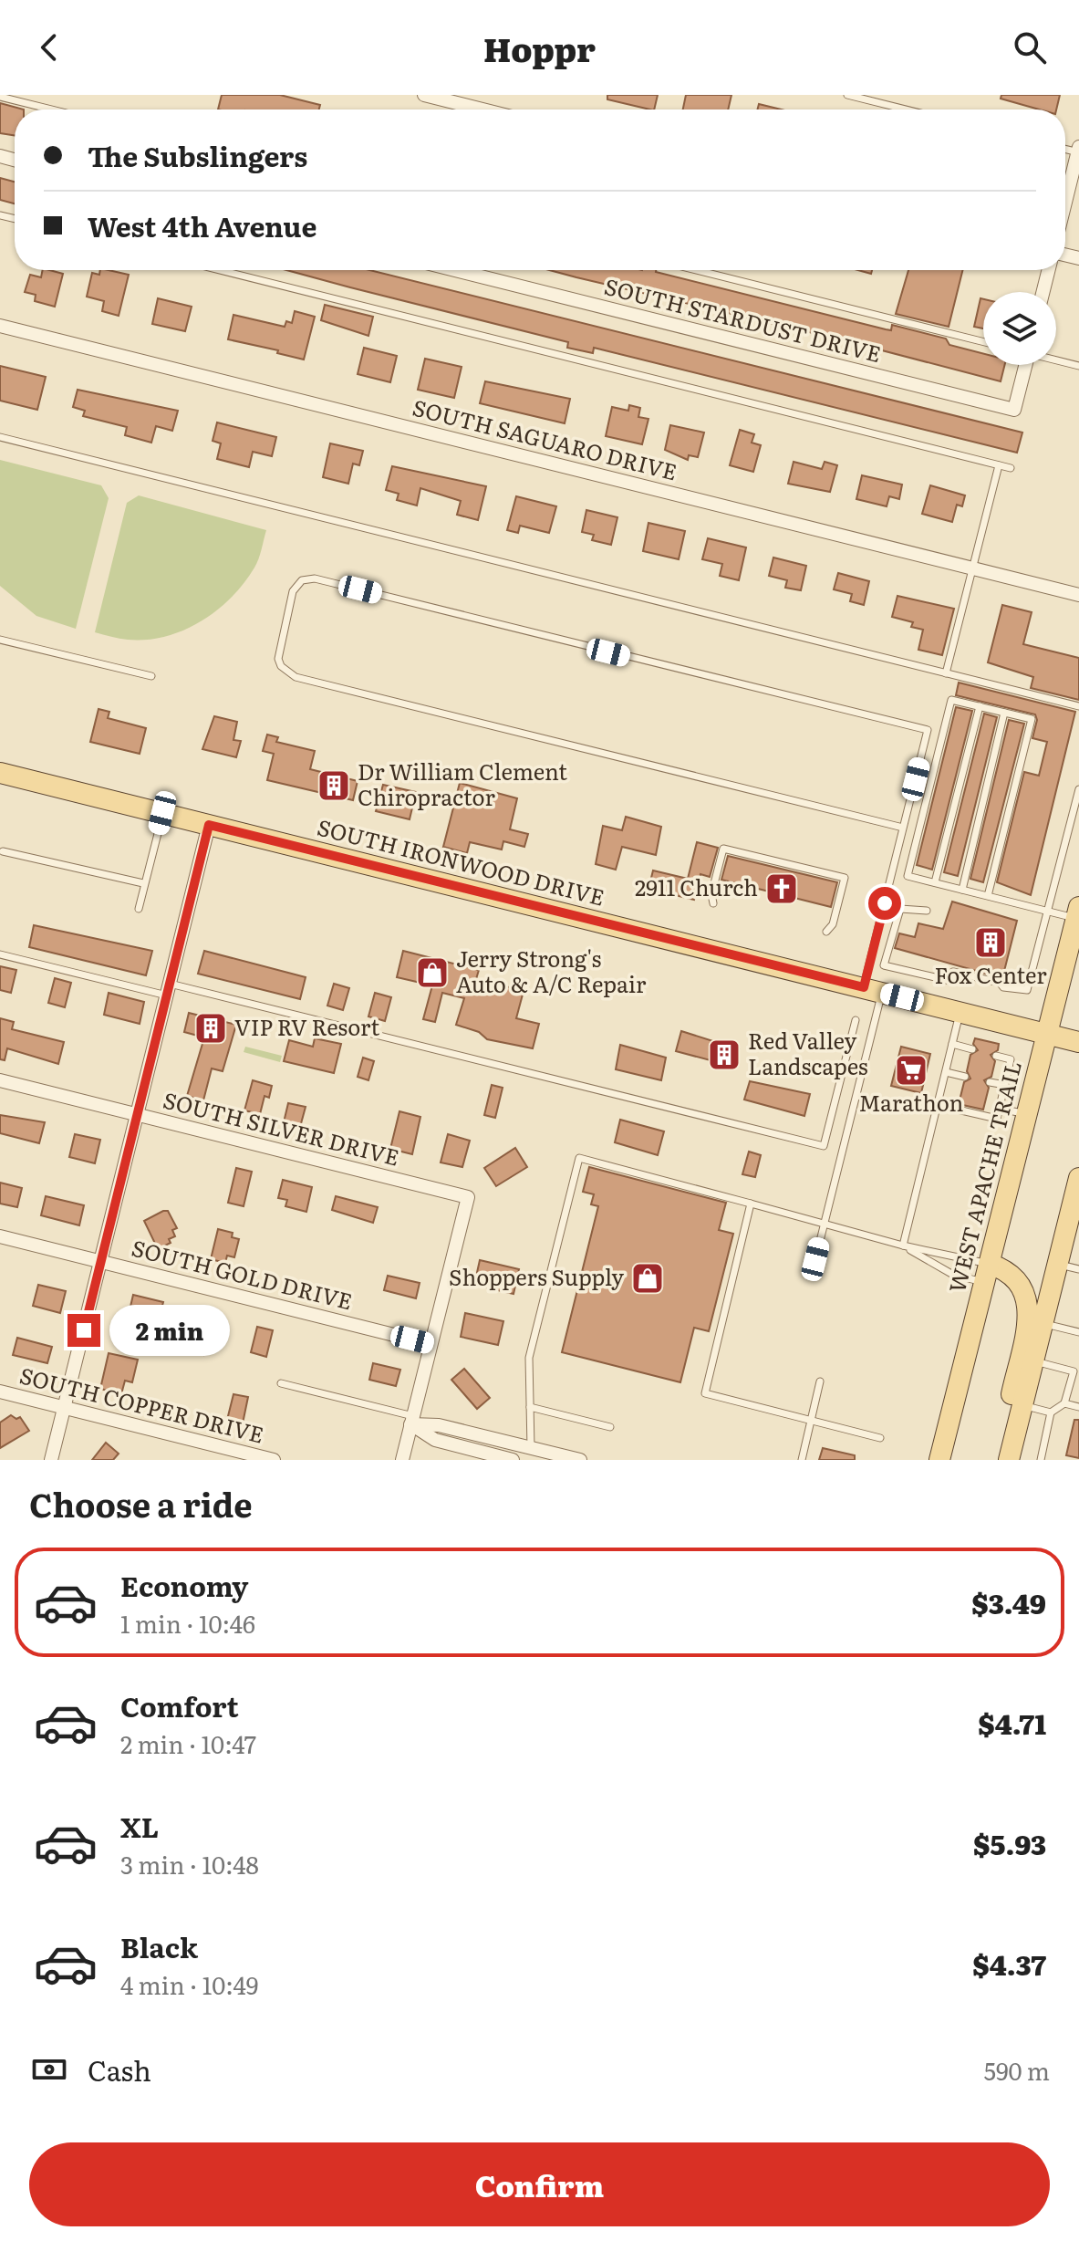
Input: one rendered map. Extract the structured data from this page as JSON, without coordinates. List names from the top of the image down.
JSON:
{
  "streets": {
    "main road": ["SOUTH IRONWOOD DRIVE", "WEST APACHE TRAIL"],
    "street": [
      "SOUTH STARDUST DRIVE",
      "SOUTH SAGUARO DRIVE",
      "SOUTH SILVER DRIVE",
      "SOUTH GOLD DRIVE",
      "SOUTH COPPER DRIVE"
    ]
  },
  "crossings": [
    ["SOUTH IRONWOOD DRIVE", "WEST APACHE TRAIL"],
    ["SOUTH SILVER DRIVE", "SOUTH GOLD DRIVE"]
  ],
  "places": {
    "building": [
      "Dr William Clement Chiropractor",
      "Fox Center",
      "VIP RV Resort",
      "Red Valley Landscapes"
    ],
    "church": ["2911 Church"],
    "shop": ["Jerry Strong's Auto & A/C Repair", "Shoppers Supply"],
    "supermarket": ["Marathon"]
  },
  "page": {
    "header": "Hoppr",
    "banner": ["The Subslingers", "West 4th Avenue"],
    "bubble": "2 min",
    "heading": "Choose a ride",
    "list": [
      {
        "name": "Economy",
        "note": "1 min · 10:46",
        "value": "$3.49"
      },
      {
        "name": "Comfort",
        "note": "2 min · 10:47",
        "value": "$4.71"
      },
      {
        "name": "XL",
        "note": "3 min · 10:48",
        "value": "$5.93"
      },
      {
        "name": "Black",
        "note": "4 min · 10:49",
        "value": "$4.37"
      }
    ],
    "pay": ["Cash", "590 m"],
    "buttons": "Confirm"
  }
}
